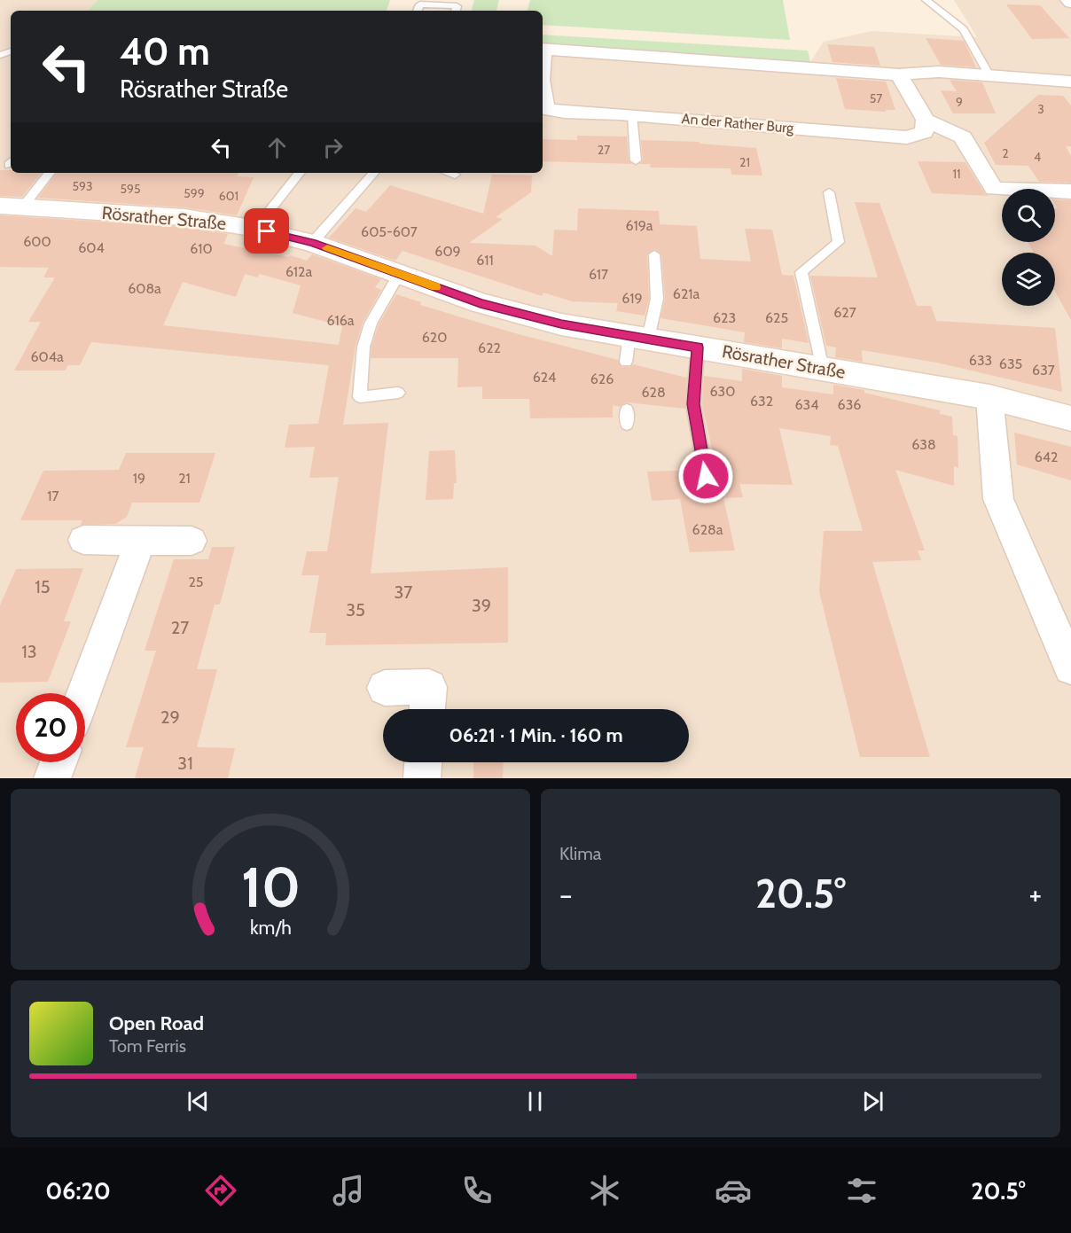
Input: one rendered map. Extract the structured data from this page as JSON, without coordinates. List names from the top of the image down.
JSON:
{
  "streets": {
    "main road": ["Rösrather Straße"],
    "street": ["An der Rather Burg"]
  },
  "house_numbers": [
    "57",
    "9",
    "3",
    "27",
    "2",
    "4",
    "21",
    "11",
    "593",
    "595",
    "599",
    "601",
    "619a",
    "605-607",
    "600",
    "604",
    "610",
    "609",
    "611",
    "612a",
    "617",
    "608a",
    "621a",
    "619",
    "627",
    "623",
    "625",
    "616a",
    "620",
    "622",
    "604a",
    "633",
    "635",
    "637",
    "624",
    "626",
    "630",
    "628",
    "632",
    "634",
    "636",
    "638",
    "642",
    "19",
    "21",
    "17",
    "628a",
    "25",
    "15",
    "37",
    "39",
    "35",
    "27",
    "13",
    "29",
    "31"
  ],
  "page": {
    "turn": ["40 m", "Rösrather Straße"],
    "limit": "20",
    "trip": "06:21 · 1 Min. · 160 m",
    "tile": "Klima",
    "heat": ["−", "20.5°", "+"],
    "song": ["Open Road", "Tom Ferris"],
    "tabs": ["06:20", "20.5°"],
    "gauge": ["10", "km/h"]
  }
}
